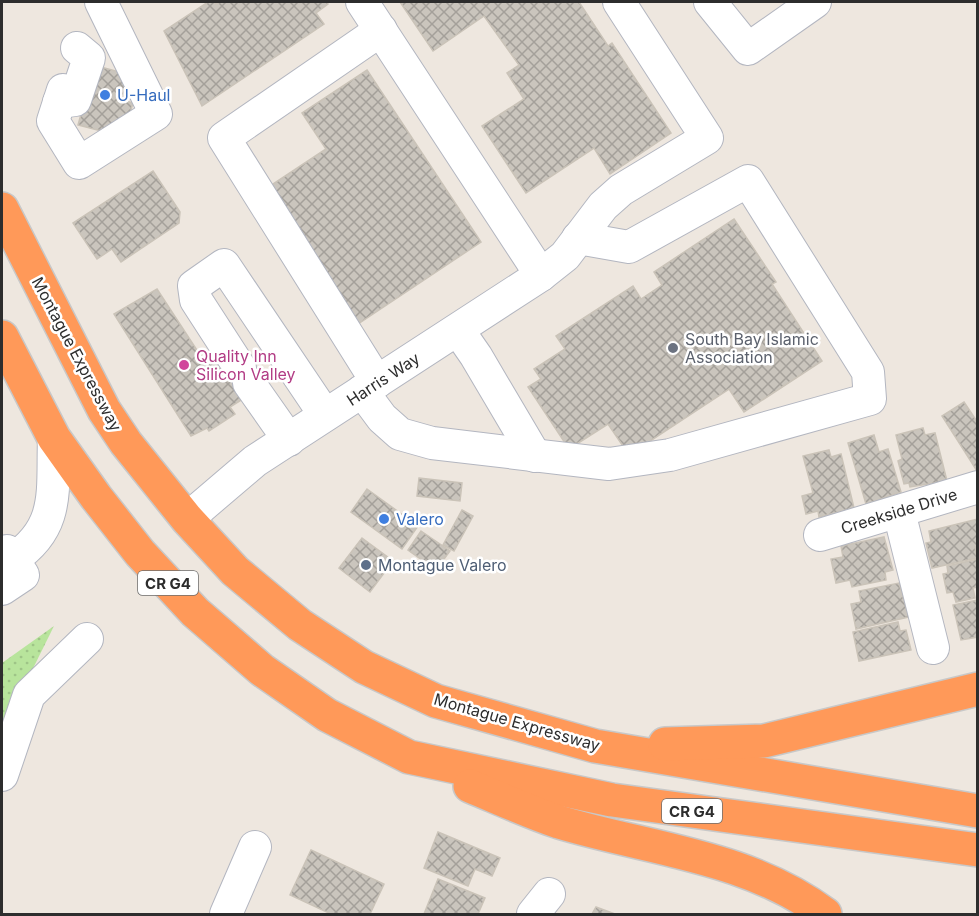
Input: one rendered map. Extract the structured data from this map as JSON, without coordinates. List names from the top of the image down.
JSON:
{
  "streets": {
    "highway": ["Montague Expressway", "CR G4"],
    "street": ["Harris Way", "Creekside Drive"]
  },
  "crossings": [
    ["Montague Expressway", "Harris Way"]
  ],
  "places": [
    "U-Haul",
    "South Bay Islamic Association",
    "Quality Inn Silicon Valley",
    "Valero",
    "Montague Valero"
  ]
}
